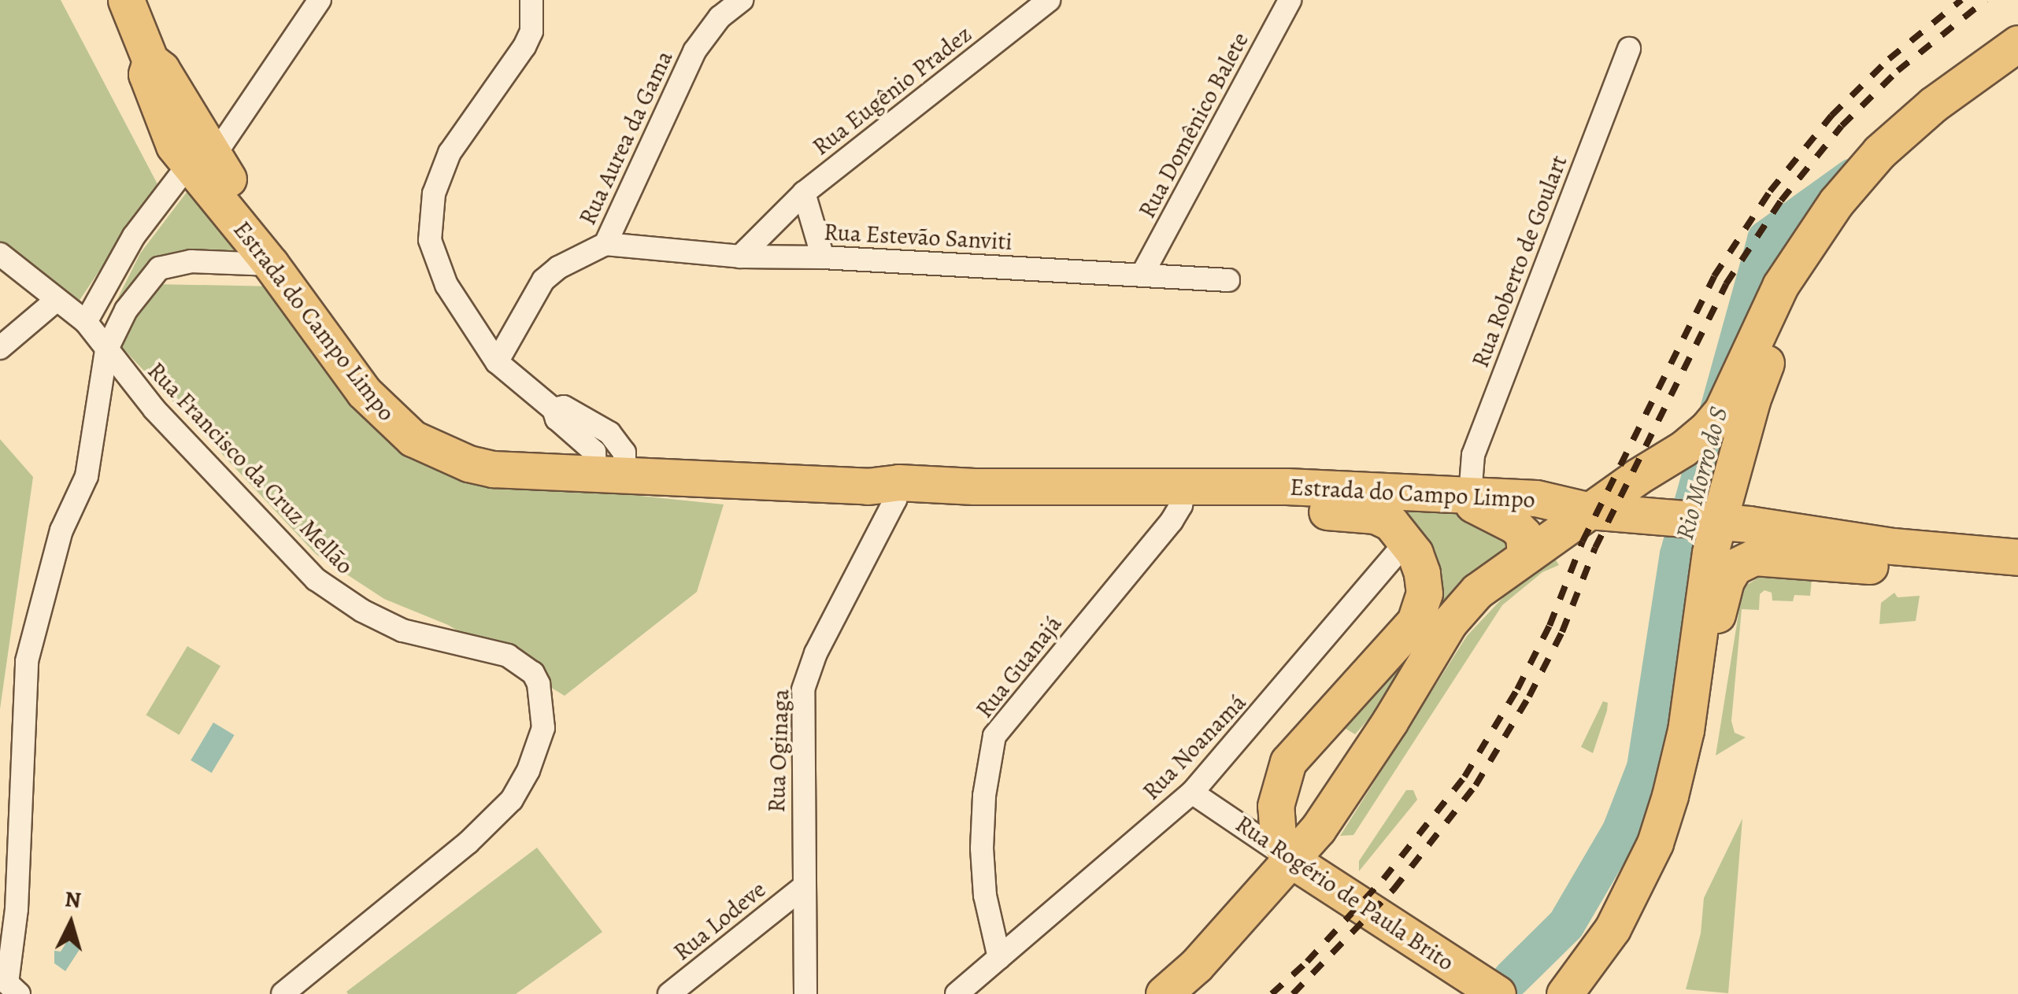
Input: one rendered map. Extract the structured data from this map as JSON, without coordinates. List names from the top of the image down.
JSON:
{
  "streets": {
    "main road": ["Estrada do Campo Limpo", "Rua Rogério de Paula Brito"],
    "street": [
      "Rua Eugênio Pradez",
      "Rua Domênico Balete",
      "Rua Aurea da Gama",
      "Rua Estevão Sanviti",
      "Rua Roberto de Goulart",
      "Rua Francisco da Cruz Mellão",
      "Rua Guanajá",
      "Rua Noanamá",
      "Rua Oginaga",
      "Rua Lodeve"
    ]
  },
  "crossings": [
    ["Rua Eugênio Pradez", "Rua Estevão Sanviti"],
    ["Rua Domênico Balete", "Rua Estevão Sanviti"],
    ["Rua Aurea da Gama", "Rua Estevão Sanviti"],
    ["Rua Roberto de Goulart", "Estrada do Campo Limpo"],
    ["Estrada do Campo Limpo", "Rua Guanajá"],
    ["Estrada do Campo Limpo", "Rua Oginaga"],
    ["Rua Guanajá", "Rua Noanamá"],
    ["Rua Noanamá", "Rua Rogério de Paula Brito"],
    ["Rua Oginaga", "Rua Lodeve"]
  ],
  "water": ["Rio Morro do S"],
  "north": "top"
}
